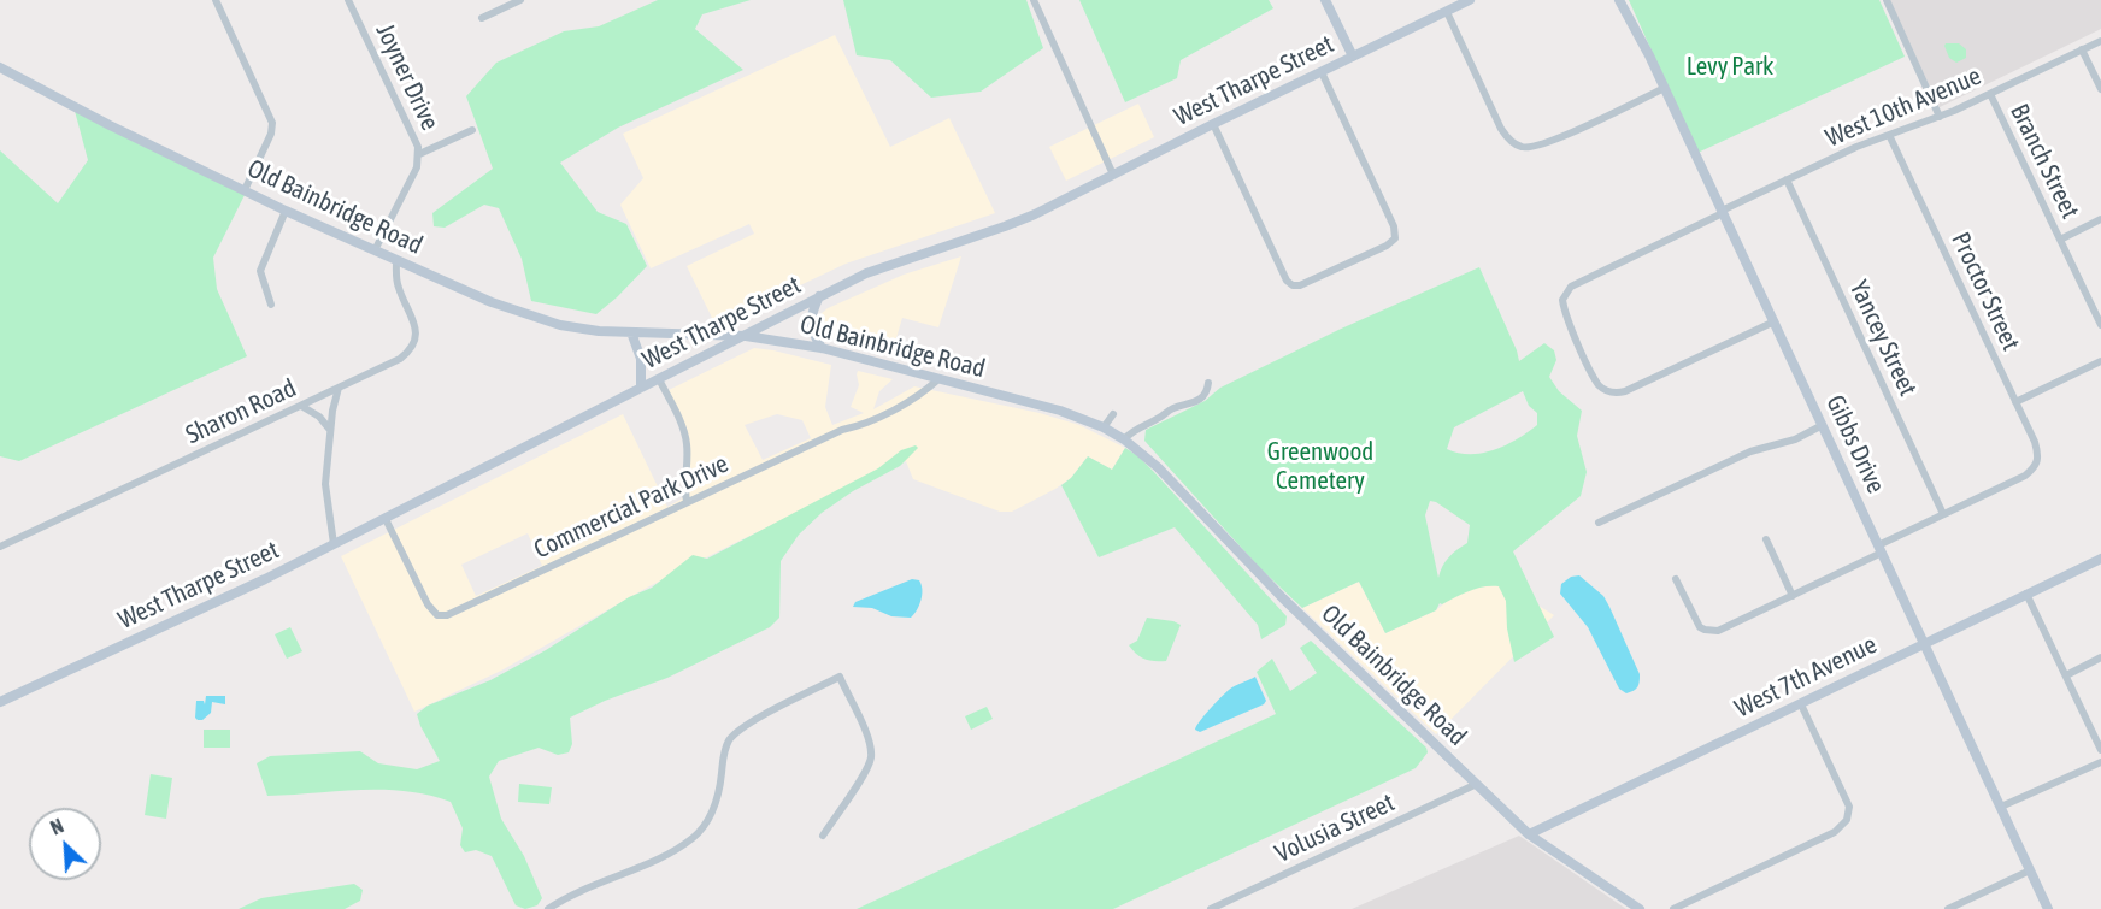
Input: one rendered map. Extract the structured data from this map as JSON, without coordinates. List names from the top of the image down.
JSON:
{
  "streets": {
    "main road": [
      "West Tharpe Street",
      "Old Bainbridge Road",
      "Gibbs Drive",
      "West 7th Avenue"
    ],
    "street": [
      "Joyner Drive",
      "West 10th Avenue",
      "Branch Street",
      "Proctor Street",
      "Yancey Street",
      "Sharon Road",
      "Commercial Park Drive",
      "Volusia Street"
    ]
  },
  "crossings": [
    ["Joyner Drive", "Old Bainbridge Road"],
    ["West Tharpe Street", "Old Bainbridge Road"],
    ["West Tharpe Street", "Commercial Park Drive"],
    ["West 10th Avenue", "Branch Street"],
    ["West 10th Avenue", "Proctor Street"],
    ["West 10th Avenue", "Yancey Street"],
    ["West 10th Avenue", "Gibbs Drive"],
    ["Old Bainbridge Road", "Sharon Road"],
    ["Old Bainbridge Road", "Commercial Park Drive"],
    ["Old Bainbridge Road", "West 7th Avenue"],
    ["Old Bainbridge Road", "Volusia Street"],
    ["Proctor Street", "Yancey Street"],
    ["Gibbs Drive", "West 7th Avenue"]
  ],
  "parks": ["Levy Park", "Greenwood Cemetery"],
  "north": "top left"
}
